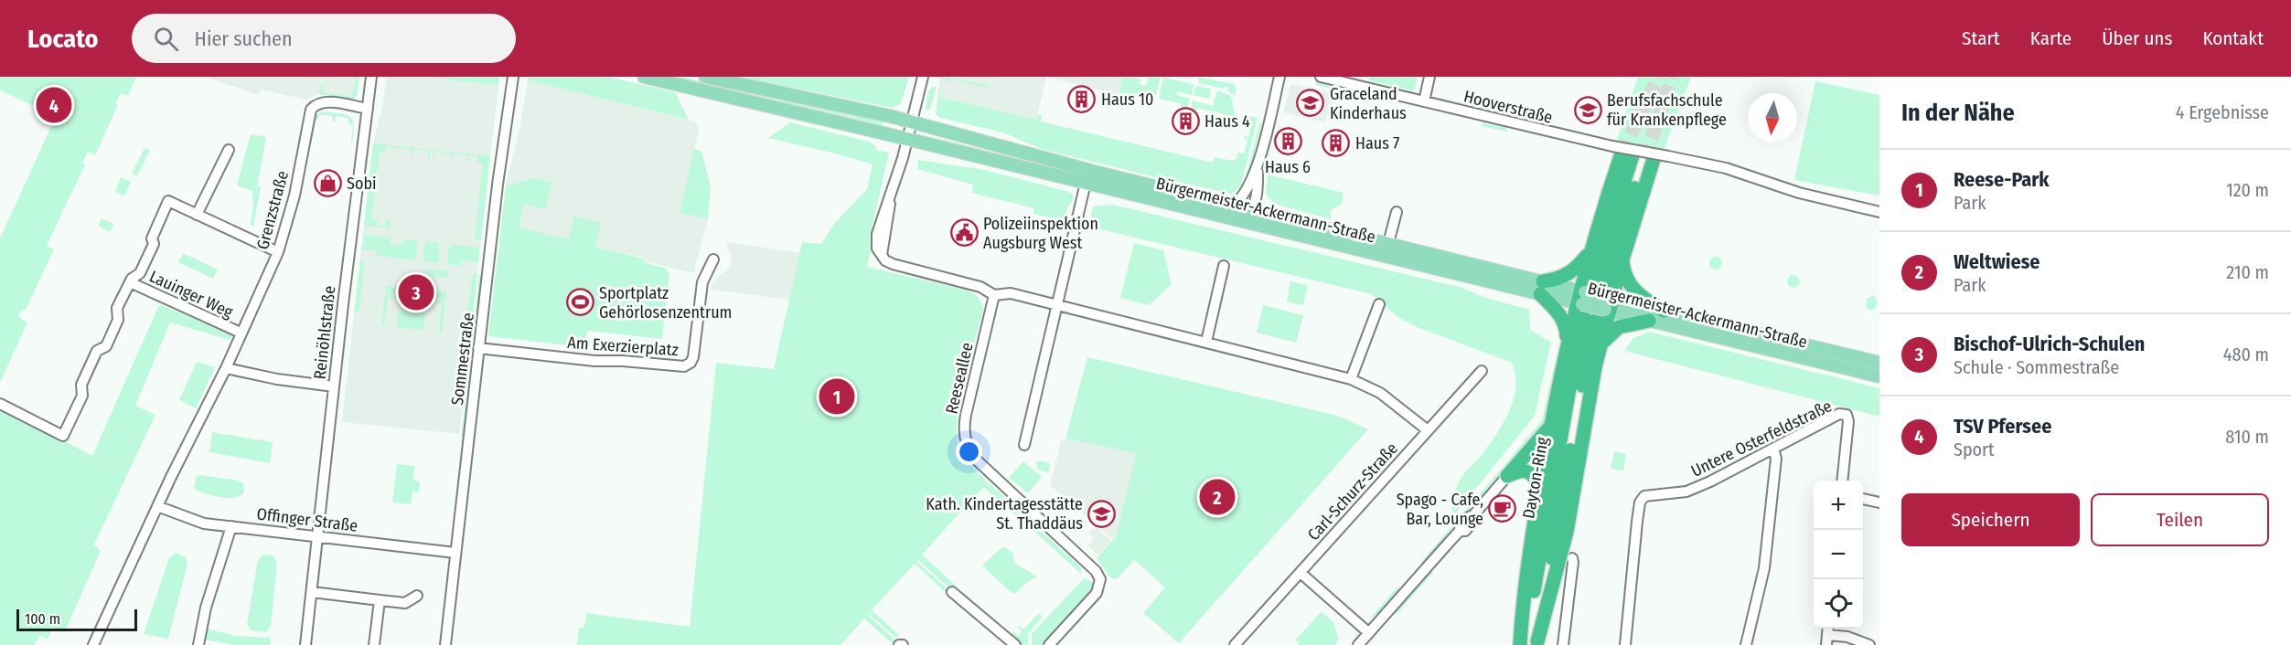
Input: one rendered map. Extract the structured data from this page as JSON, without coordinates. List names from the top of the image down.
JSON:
{
  "streets": {
    "highway": ["Dayton-Ring"],
    "main road": ["Bürgermeister-Ackermann-Straße"],
    "street": [
      "Hooverstraße",
      "Grenzstraße",
      "Lauinger Weg",
      "Reinöhlstraße",
      "Am Exerzierplatz",
      "Sommestraße",
      "Reeseallee",
      "Untere Osterfeldstraße",
      "Carl-Schurz-Straße",
      "Offinger Straße"
    ]
  },
  "crossings": [
    ["Grenzstraße", "Lauinger Weg"],
    ["Grenzstraße", "Reinöhlstraße"],
    ["Grenzstraße", "Offinger Straße"],
    ["Bürgermeister-Ackermann-Straße", "Dayton-Ring"],
    ["Reinöhlstraße", "Offinger Straße"],
    ["Am Exerzierplatz", "Sommestraße"],
    ["Sommestraße", "Offinger Straße"]
  ],
  "places": {
    "building": [
      "Haus 10",
      "Haus 4",
      "Haus 6",
      "Haus 7"
    ],
    "school or university": ["Graceland Kinderhaus", "Berufsfachschule für Krankenpflege", "Kath. Kindertagesstätte St. Thaddäus"],
    "shop": ["Sobi"],
    "public building": ["Polizeiinspektion Augsburg West"],
    "sports": ["Sportplatz Gehörlosenzentrum"],
    "cafe": ["Spago - Cafe, Bar, Lounge"]
  },
  "scale_bar": "100 m",
  "north": "bottom",
  "page": {
    "header": "Locato",
    "search": "Hier suchen",
    "nav": [
      "Start",
      "Karte",
      "Über uns",
      "Kontakt"
    ],
    "heading": ["In der Nähe", "4 Ergebnisse"],
    "pins": [
      "4",
      "3",
      "1",
      "2"
    ],
    "list": [
      {
        "mark": "1",
        "name": "Reese-Park",
        "note": "Park",
        "value": "120 m"
      },
      {
        "mark": "2",
        "name": "Weltwiese",
        "note": "Park",
        "value": "210 m"
      },
      {
        "mark": "3",
        "name": "Bischof-Ulrich-Schulen",
        "note": "Schule · Sommestraße",
        "value": "480 m"
      },
      {
        "mark": "4",
        "name": "TSV Pfersee",
        "note": "Sport",
        "value": "810 m"
      }
    ],
    "buttons": ["Speichern", "Teilen"],
    "map_buttons": ["+", "−"],
    "scale": "100 m"
  }
}
